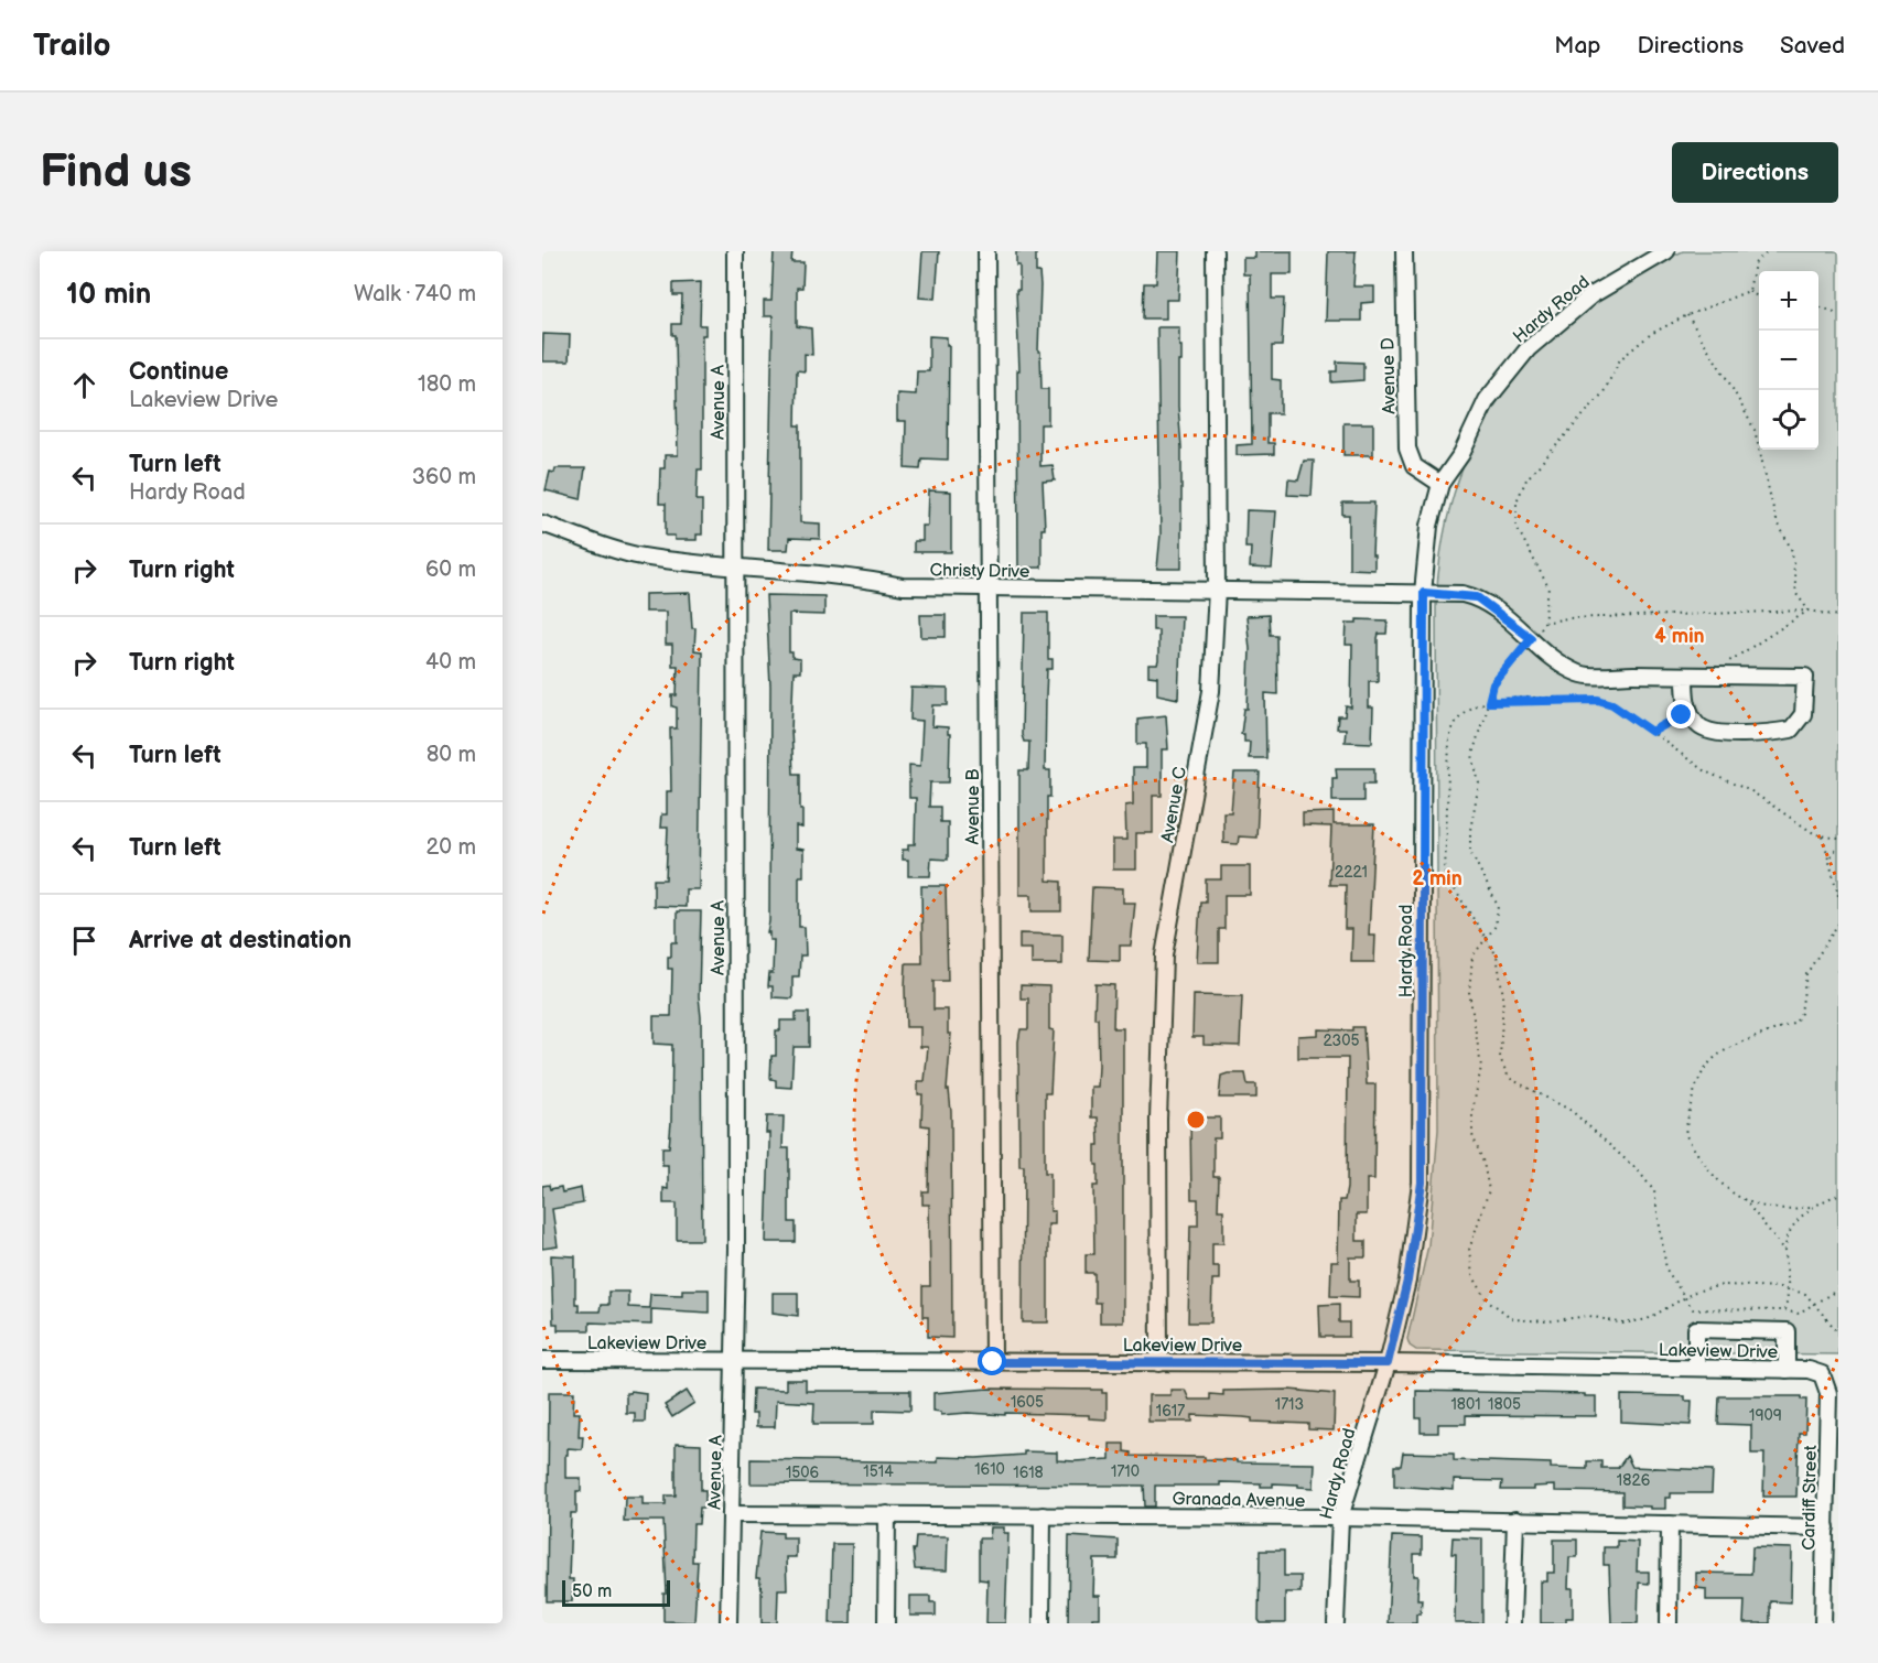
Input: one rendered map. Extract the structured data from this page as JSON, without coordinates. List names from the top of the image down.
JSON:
{
  "streets": {
    "street": [
      "Hardy Road",
      "Avenue D",
      "Avenue A",
      "Christy Drive",
      "Avenue C",
      "Avenue B",
      "Lakeview Drive",
      "Cardiff Street",
      "Granada Avenue"
    ]
  },
  "crossings": [
    ["Hardy Road", "Avenue D"],
    ["Hardy Road", "Christy Drive"],
    ["Hardy Road", "Lakeview Drive"],
    ["Hardy Road", "Granada Avenue"],
    ["Avenue A", "Christy Drive"],
    ["Avenue A", "Lakeview Drive"],
    ["Avenue A", "Granada Avenue"],
    ["Christy Drive", "Avenue C"],
    ["Christy Drive", "Avenue B"],
    ["Avenue C", "Lakeview Drive"],
    ["Avenue B", "Lakeview Drive"],
    ["Lakeview Drive", "Cardiff Street"],
    ["Cardiff Street", "Granada Avenue"]
  ],
  "house_numbers": [
    "2221",
    "2305",
    "1605",
    "1713",
    "1801",
    "1805",
    "1617",
    "1909",
    "1610",
    "1514",
    "1710",
    "1506",
    "1618",
    "1826"
  ],
  "scale_bar": "50 m",
  "page": {
    "header": "Trailo",
    "nav": ["Map", "Directions", "Saved"],
    "buttons": "Directions",
    "title": "Find us",
    "heading": ["10 min", "Walk · 740 m"],
    "map_buttons": ["+", "−"],
    "list": [
      ["Continue", "Lakeview Drive", "180 m"],
      ["Turn left", "Hardy Road", "360 m"],
      ["Turn right", "60 m"],
      ["Turn right", "40 m"],
      ["Turn left", "80 m"],
      ["Turn left", "20 m"],
      "Arrive at destination"
    ],
    "scale": "50 m"
  },
  "rings": ["4 min", "2 min"]
}
